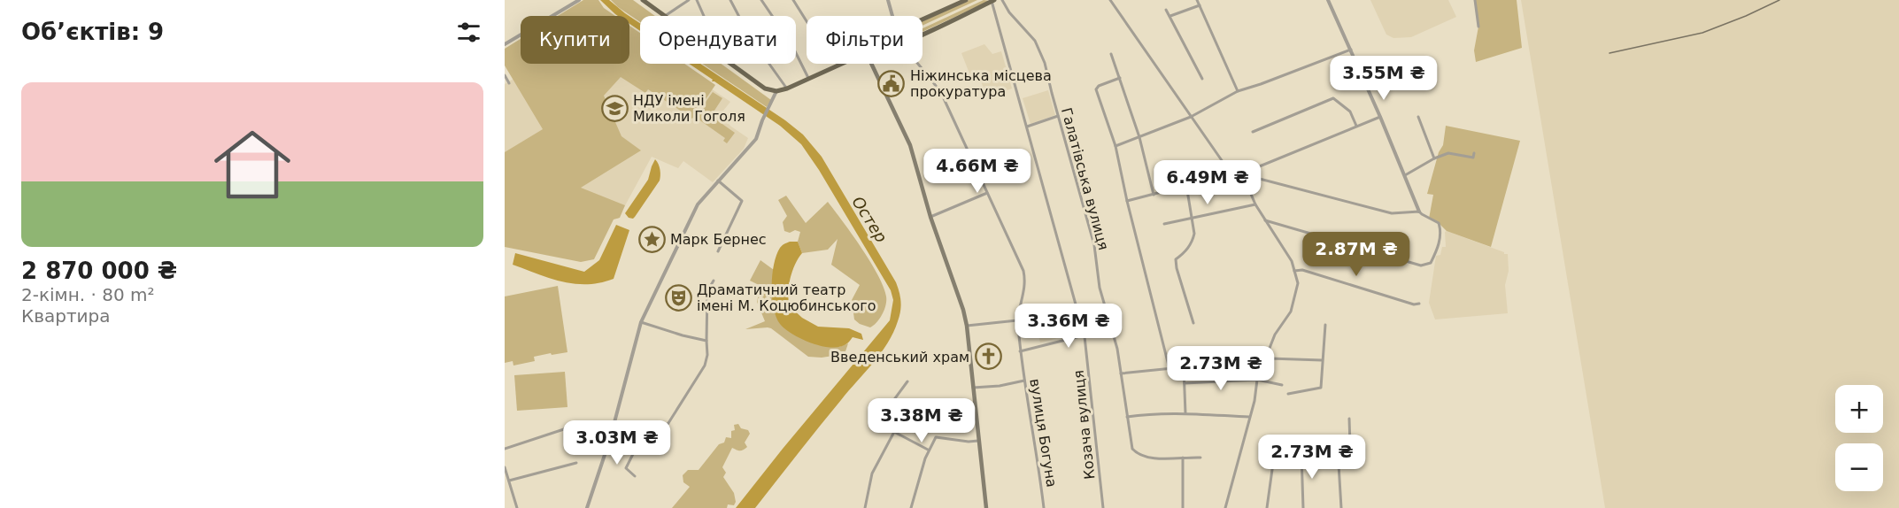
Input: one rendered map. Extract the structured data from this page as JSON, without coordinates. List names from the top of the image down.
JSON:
{
  "streets": {
    "street": ["Галатівська вулиця", "Козача вулиця", "вулиця Богуна"]
  },
  "water": ["Остер"],
  "places": {
    "public building": ["Ніжинська місцева прокуратура"],
    "school or university": ["НДУ імені Миколи Гоголя"],
    "place": ["Марк Бернес"],
    "theatre": ["Драматичний театр імені М. Коцюбинського"],
    "church": ["Введенський храм"]
  },
  "page": {
    "heading": "Об’єктів: 9",
    "chip": ["Купити", "Орендувати", "Фільтри"],
    "price": [
      "3.55M ₴",
      "4.66M ₴",
      "6.49M ₴",
      "2.87M ₴",
      "3.36M ₴",
      "2.73M ₴",
      "3.38M ₴",
      "3.03M ₴",
      "2.73M ₴"
    ],
    "list": [
      {
        "name": "2 870 000 ₴",
        "note": "2-кімн. · 80 m² · Квартира"
      }
    ],
    "map_buttons": ["+", "−"]
  }
}
